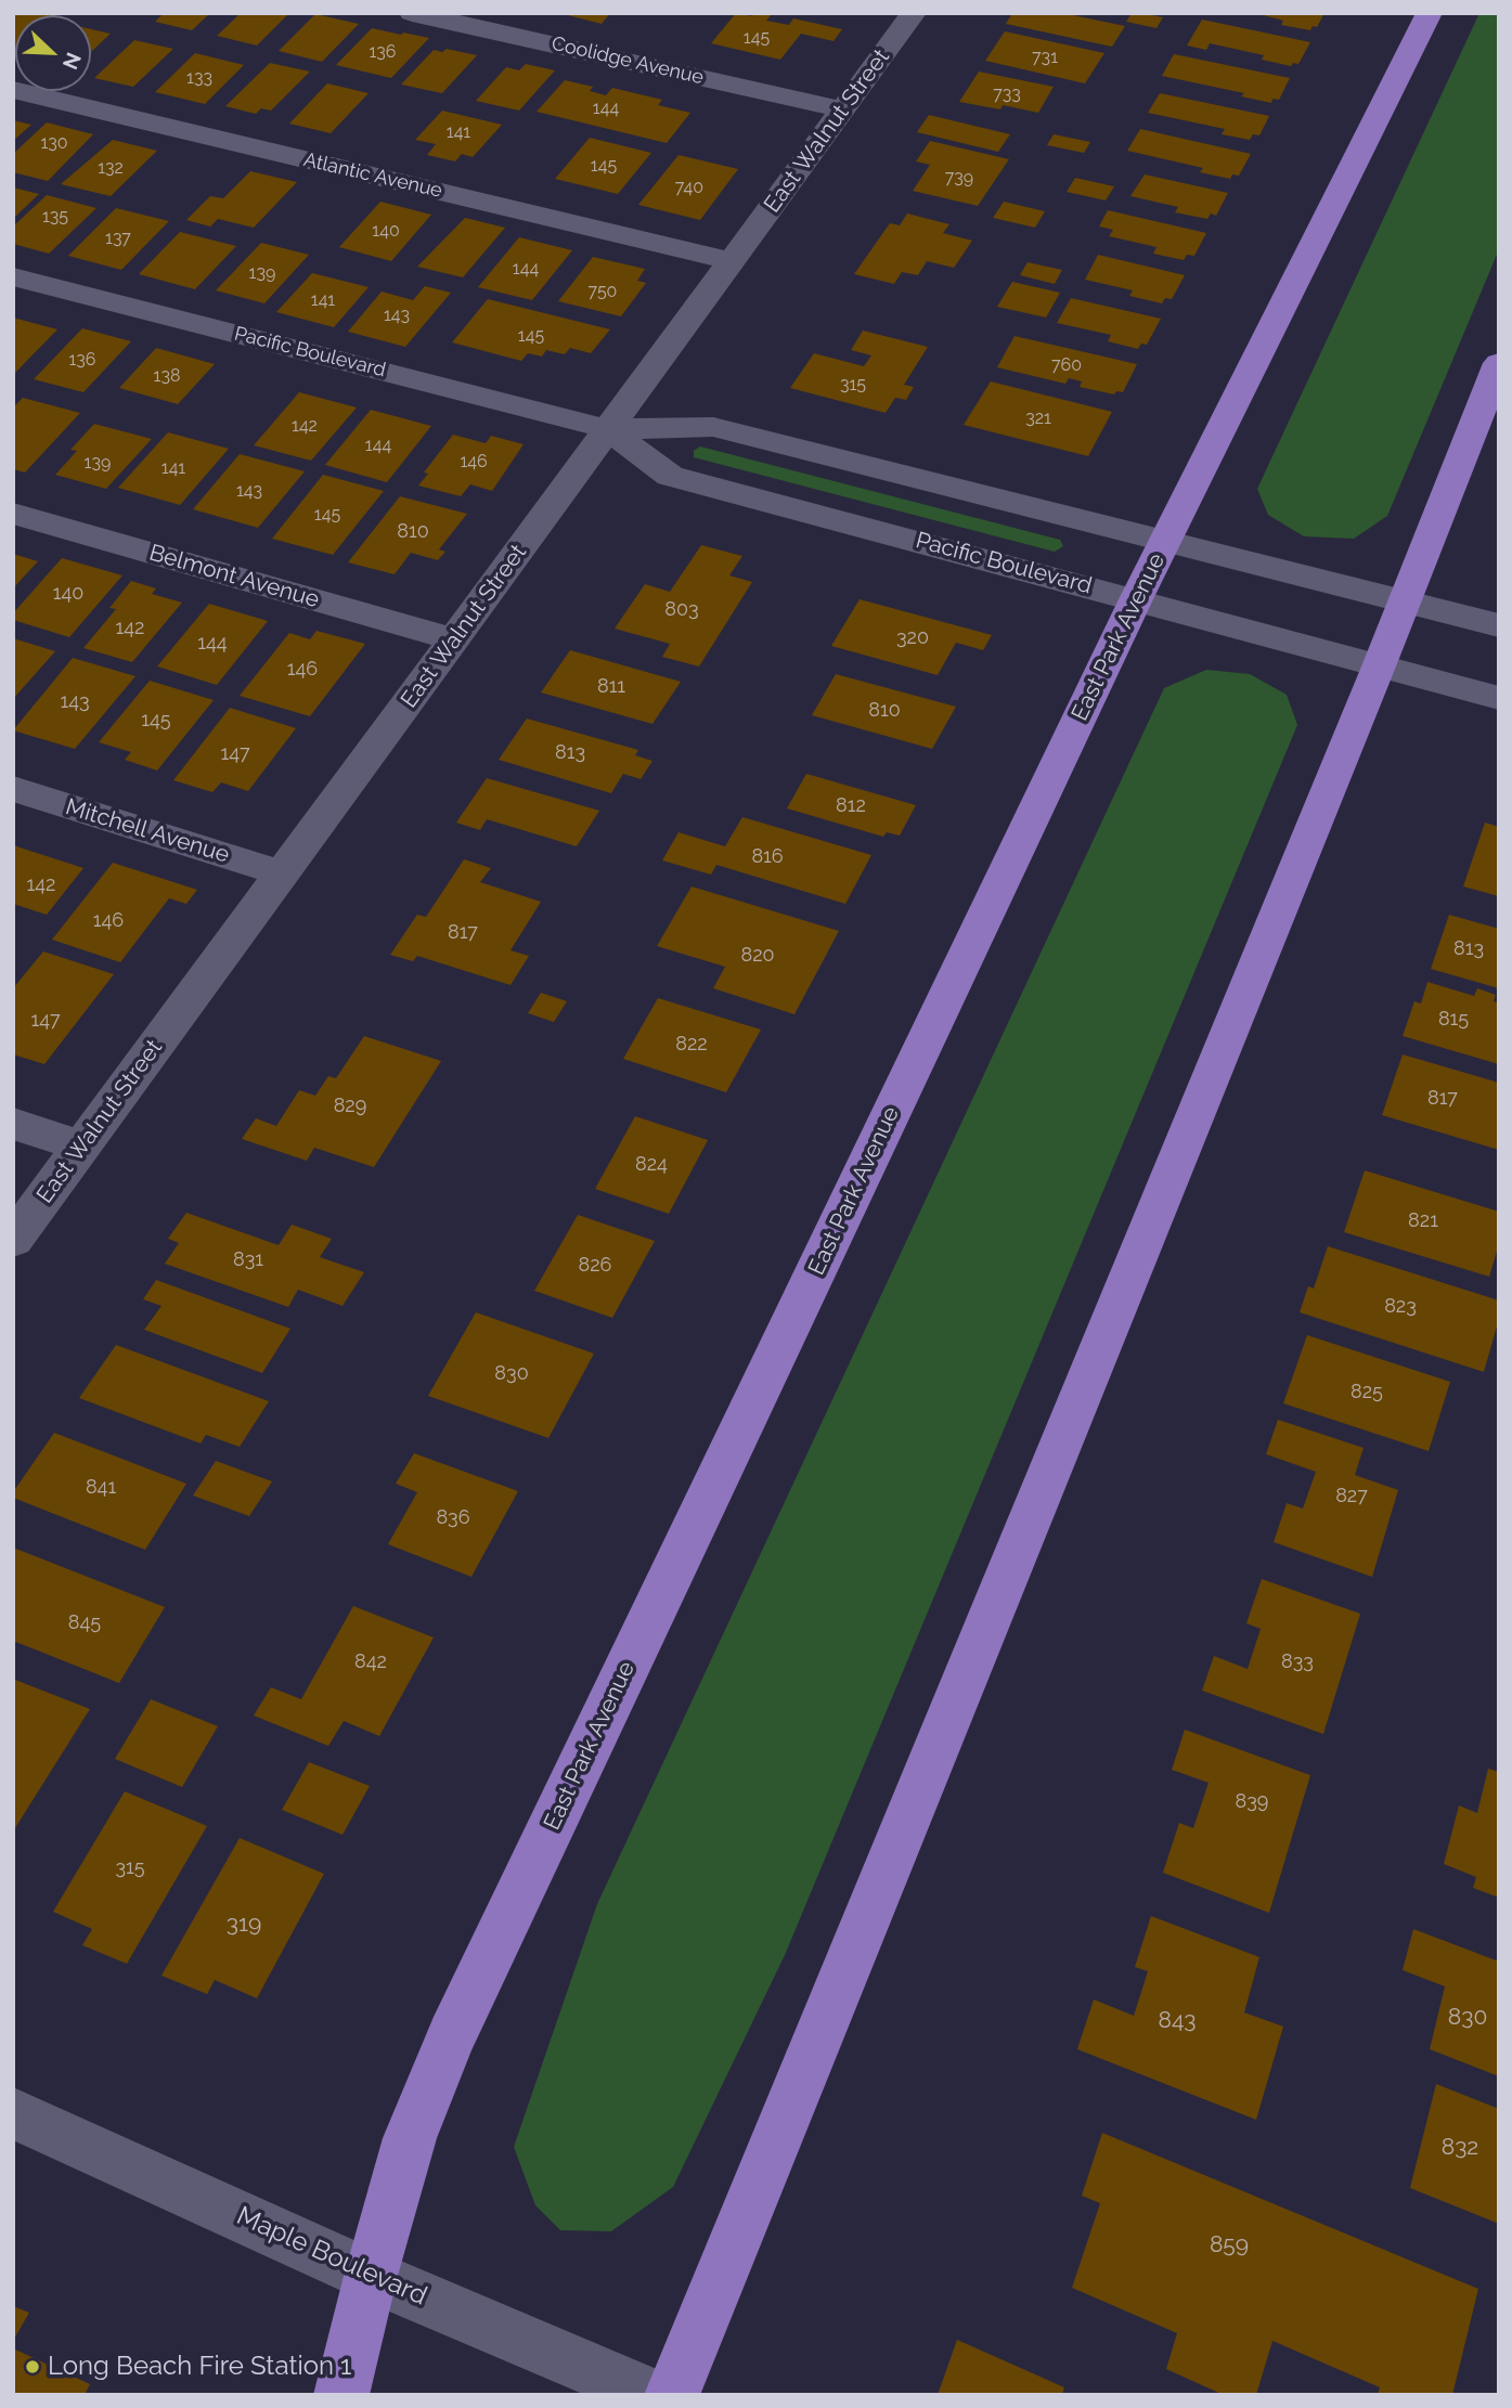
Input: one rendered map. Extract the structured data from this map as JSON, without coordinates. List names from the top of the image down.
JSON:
{
  "streets": {
    "highway": ["East Park Avenue"],
    "street": [
      "Coolidge Avenue",
      "East Walnut Street",
      "Atlantic Avenue",
      "Pacific Boulevard",
      "Belmont Avenue",
      "Mitchell Avenue",
      "Maple Boulevard"
    ]
  },
  "crossings": [
    ["Coolidge Avenue", "East Walnut Street"],
    ["East Walnut Street", "Atlantic Avenue"],
    ["East Walnut Street", "Pacific Boulevard"],
    ["East Walnut Street", "Belmont Avenue"],
    ["East Walnut Street", "Mitchell Avenue"],
    ["Pacific Boulevard", "East Park Avenue"],
    ["East Park Avenue", "Maple Boulevard"]
  ],
  "places": ["Long Beach Fire Station 1"],
  "house_numbers": [
    "145",
    "136",
    "731",
    "133",
    "733",
    "144",
    "141",
    "130",
    "145",
    "132",
    "739",
    "740",
    "135",
    "140",
    "137",
    "144",
    "139",
    "750",
    "141",
    "143",
    "145",
    "136",
    "760",
    "138",
    "315",
    "321",
    "142",
    "144",
    "146",
    "139",
    "141",
    "143",
    "145",
    "810",
    "140",
    "803",
    "142",
    "320",
    "144",
    "146",
    "811",
    "143",
    "810",
    "145",
    "813",
    "147",
    "812",
    "816",
    "142",
    "146",
    "817",
    "813",
    "820",
    "815",
    "147",
    "822",
    "817",
    "829",
    "824",
    "821",
    "831",
    "826",
    "823",
    "830",
    "825",
    "841",
    "827",
    "836",
    "845",
    "842",
    "833",
    "839",
    "315",
    "319",
    "830",
    "843",
    "832",
    "859"
  ],
  "north": "bottom right"
}
